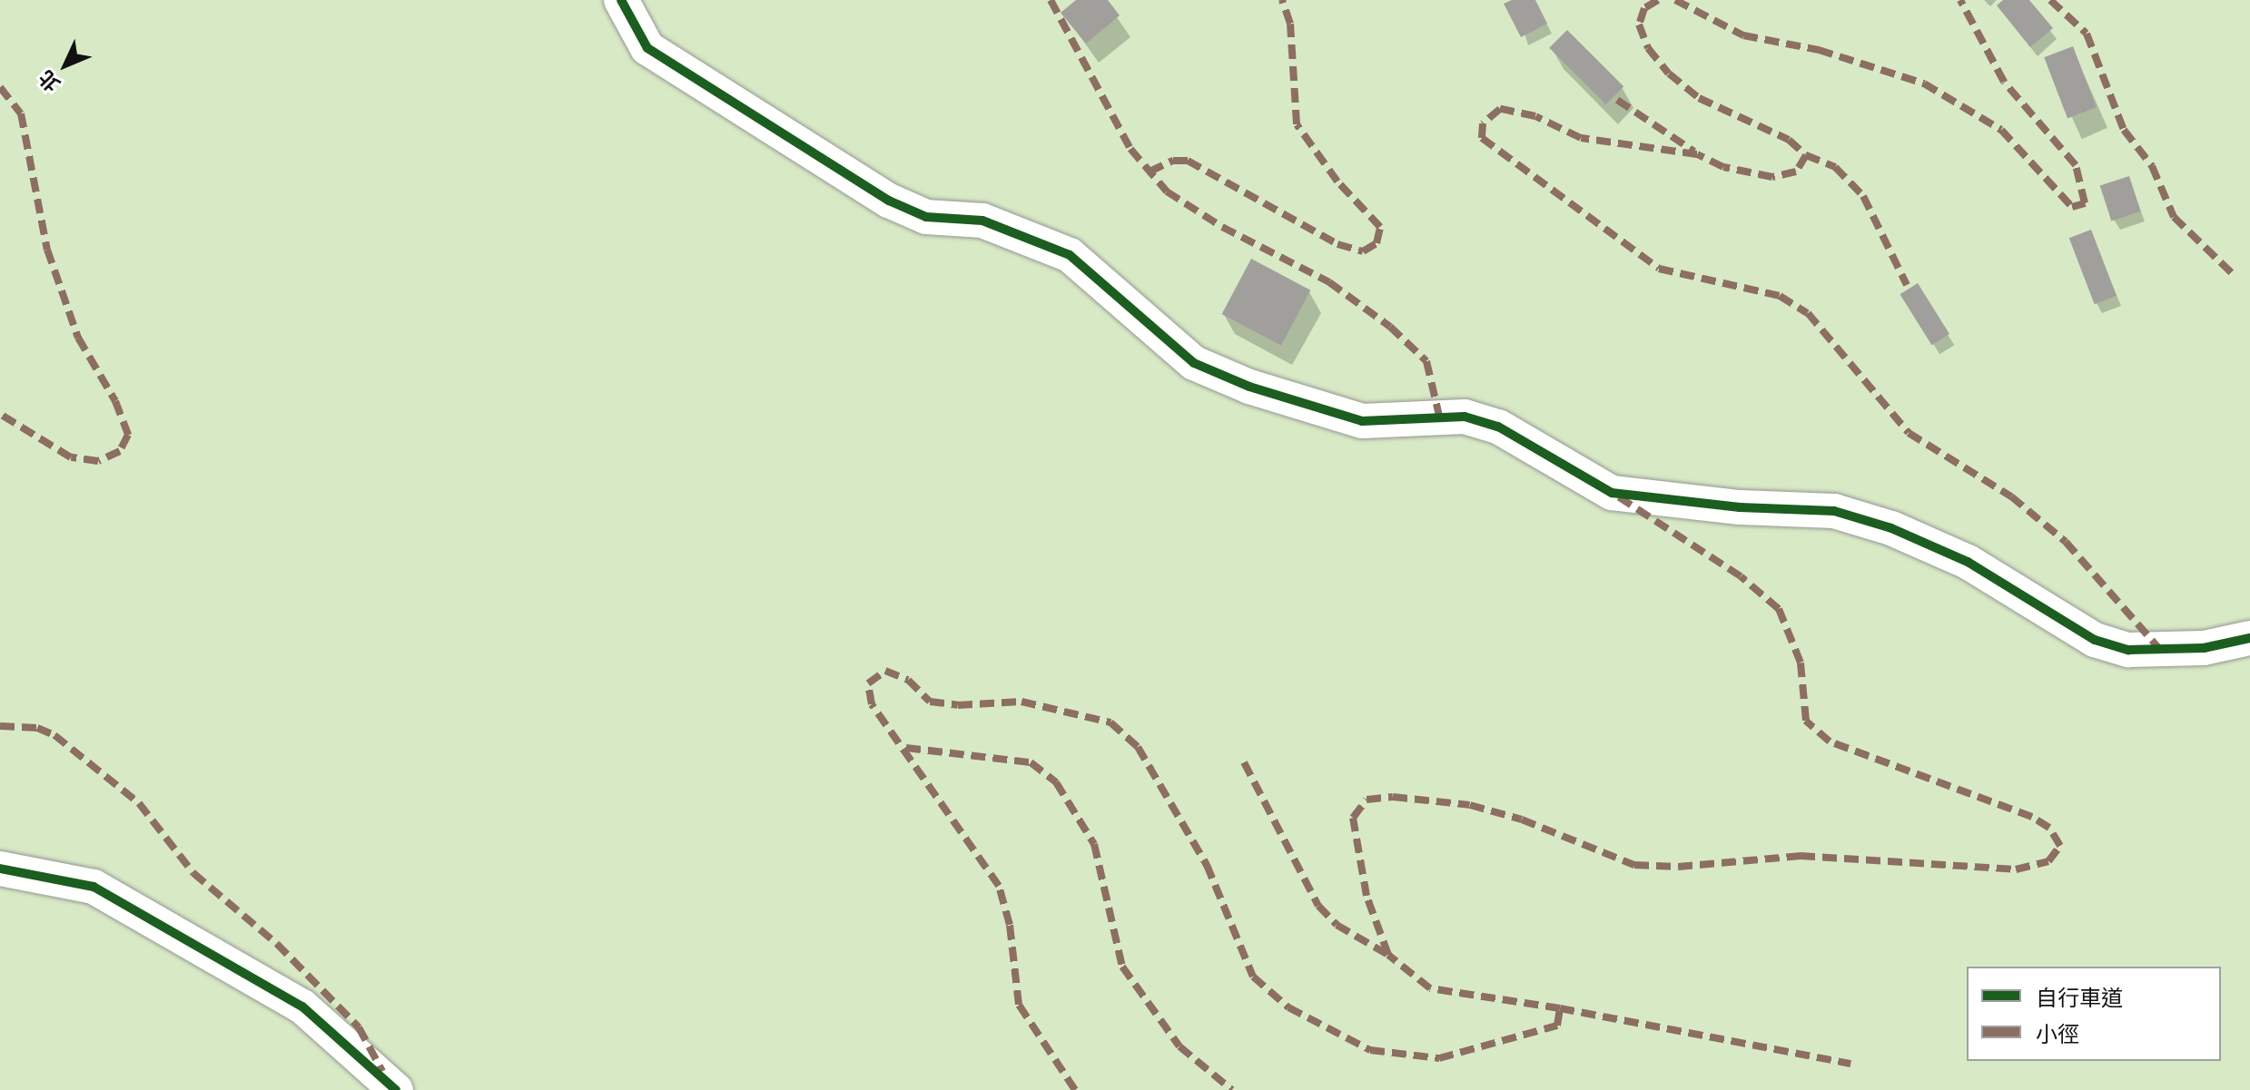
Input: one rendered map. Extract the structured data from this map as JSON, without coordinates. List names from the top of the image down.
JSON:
{
  "legend": ["自行車道", "小徑"],
  "north": "bottom left"
}
